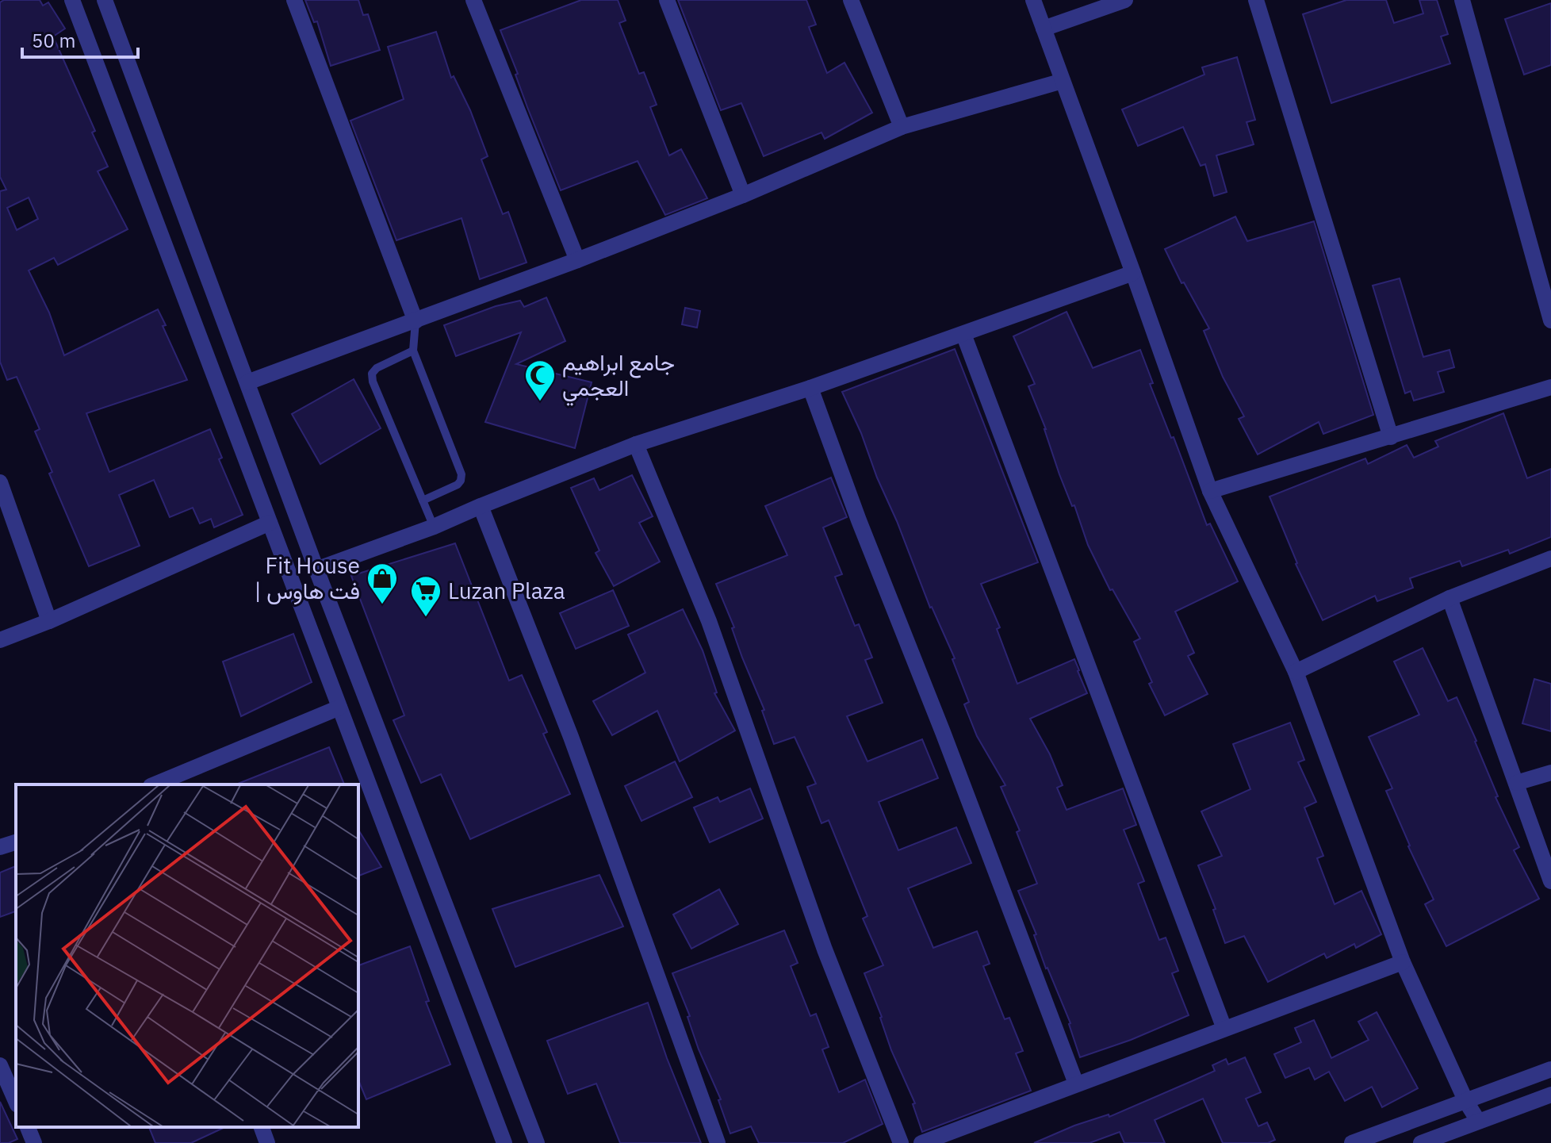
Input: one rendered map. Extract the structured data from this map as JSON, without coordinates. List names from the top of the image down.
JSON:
{
  "places": {
    "mosque": ["جامع ابراهيم العجمي"],
    "shop": ["Fit House | فت هاوس"],
    "supermarket": ["Luzan Plaza"]
  },
  "scale_bar": "50 m"
}
